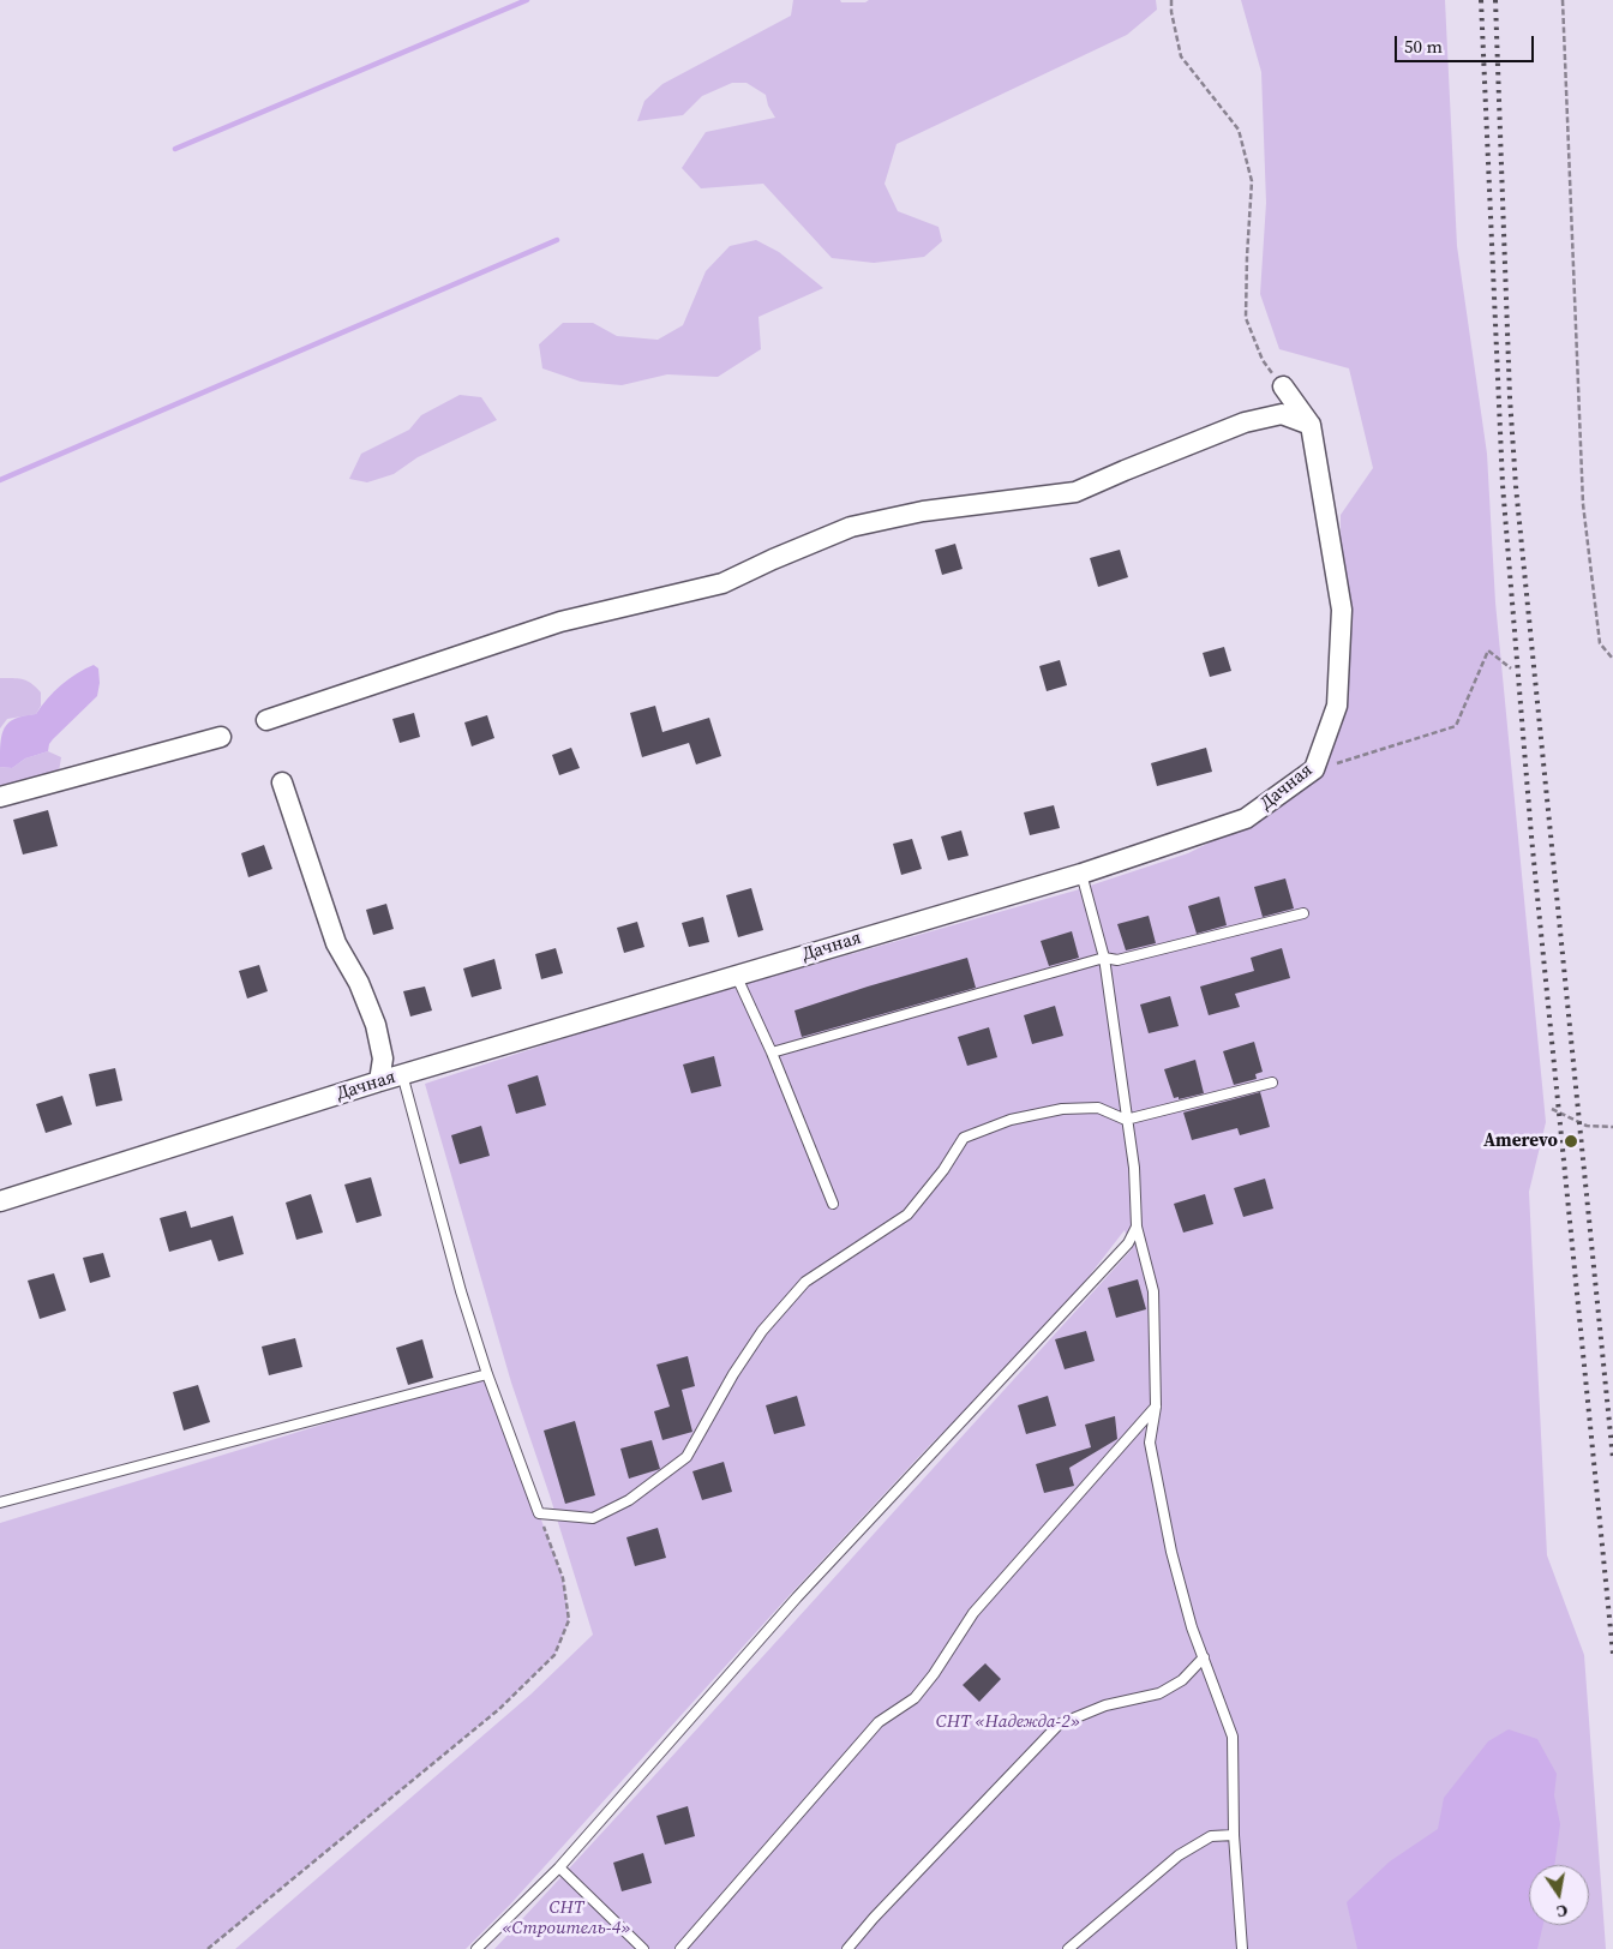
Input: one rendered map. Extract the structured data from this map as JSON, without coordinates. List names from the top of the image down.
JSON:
{
  "streets": {
    "street": ["Дачная"]
  },
  "parks": ["СНТ «Надежда-2»", "СНТ «Строитель-4»"],
  "places": ["Amerevo"],
  "scale_bar": "50 m",
  "north": "bottom"
}
